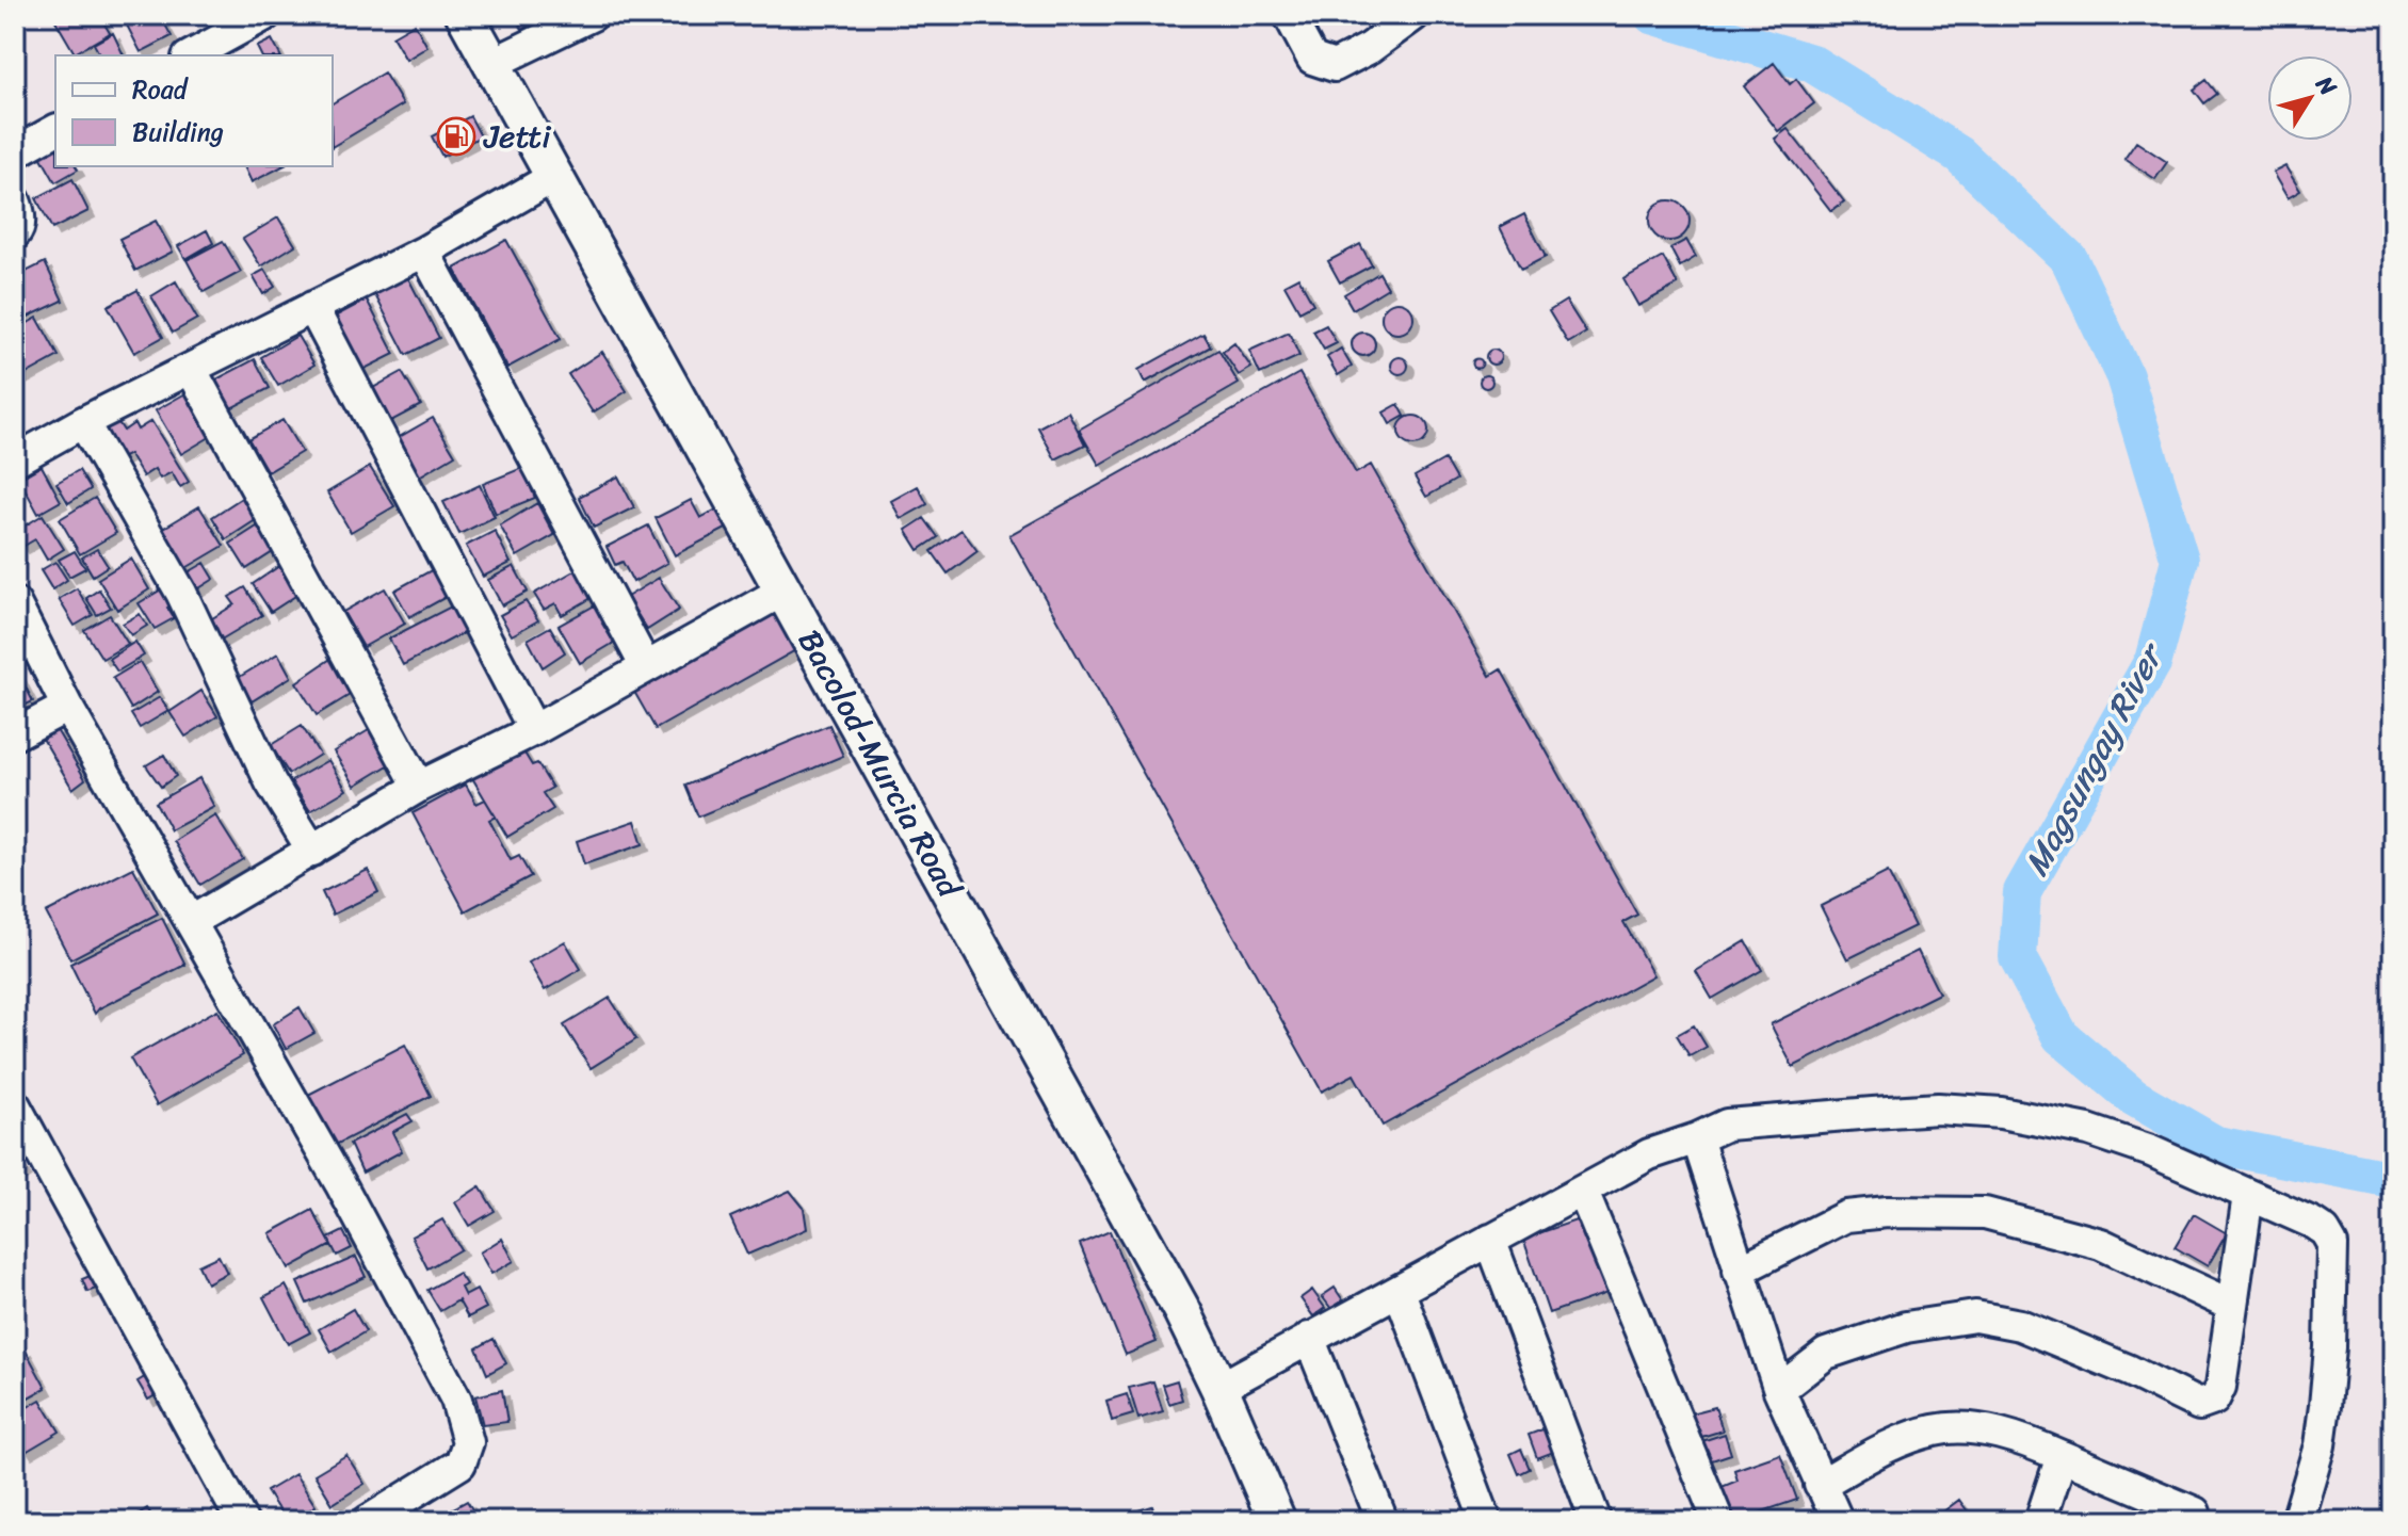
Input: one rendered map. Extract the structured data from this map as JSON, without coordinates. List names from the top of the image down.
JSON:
{
  "streets": {
    "main road": ["Bacolod-Murcia Road"]
  },
  "water": ["Magsungay River"],
  "places": {
    "fuel station": ["Jetti"]
  },
  "legend": ["Road", "Building"],
  "north": "top right"
}
